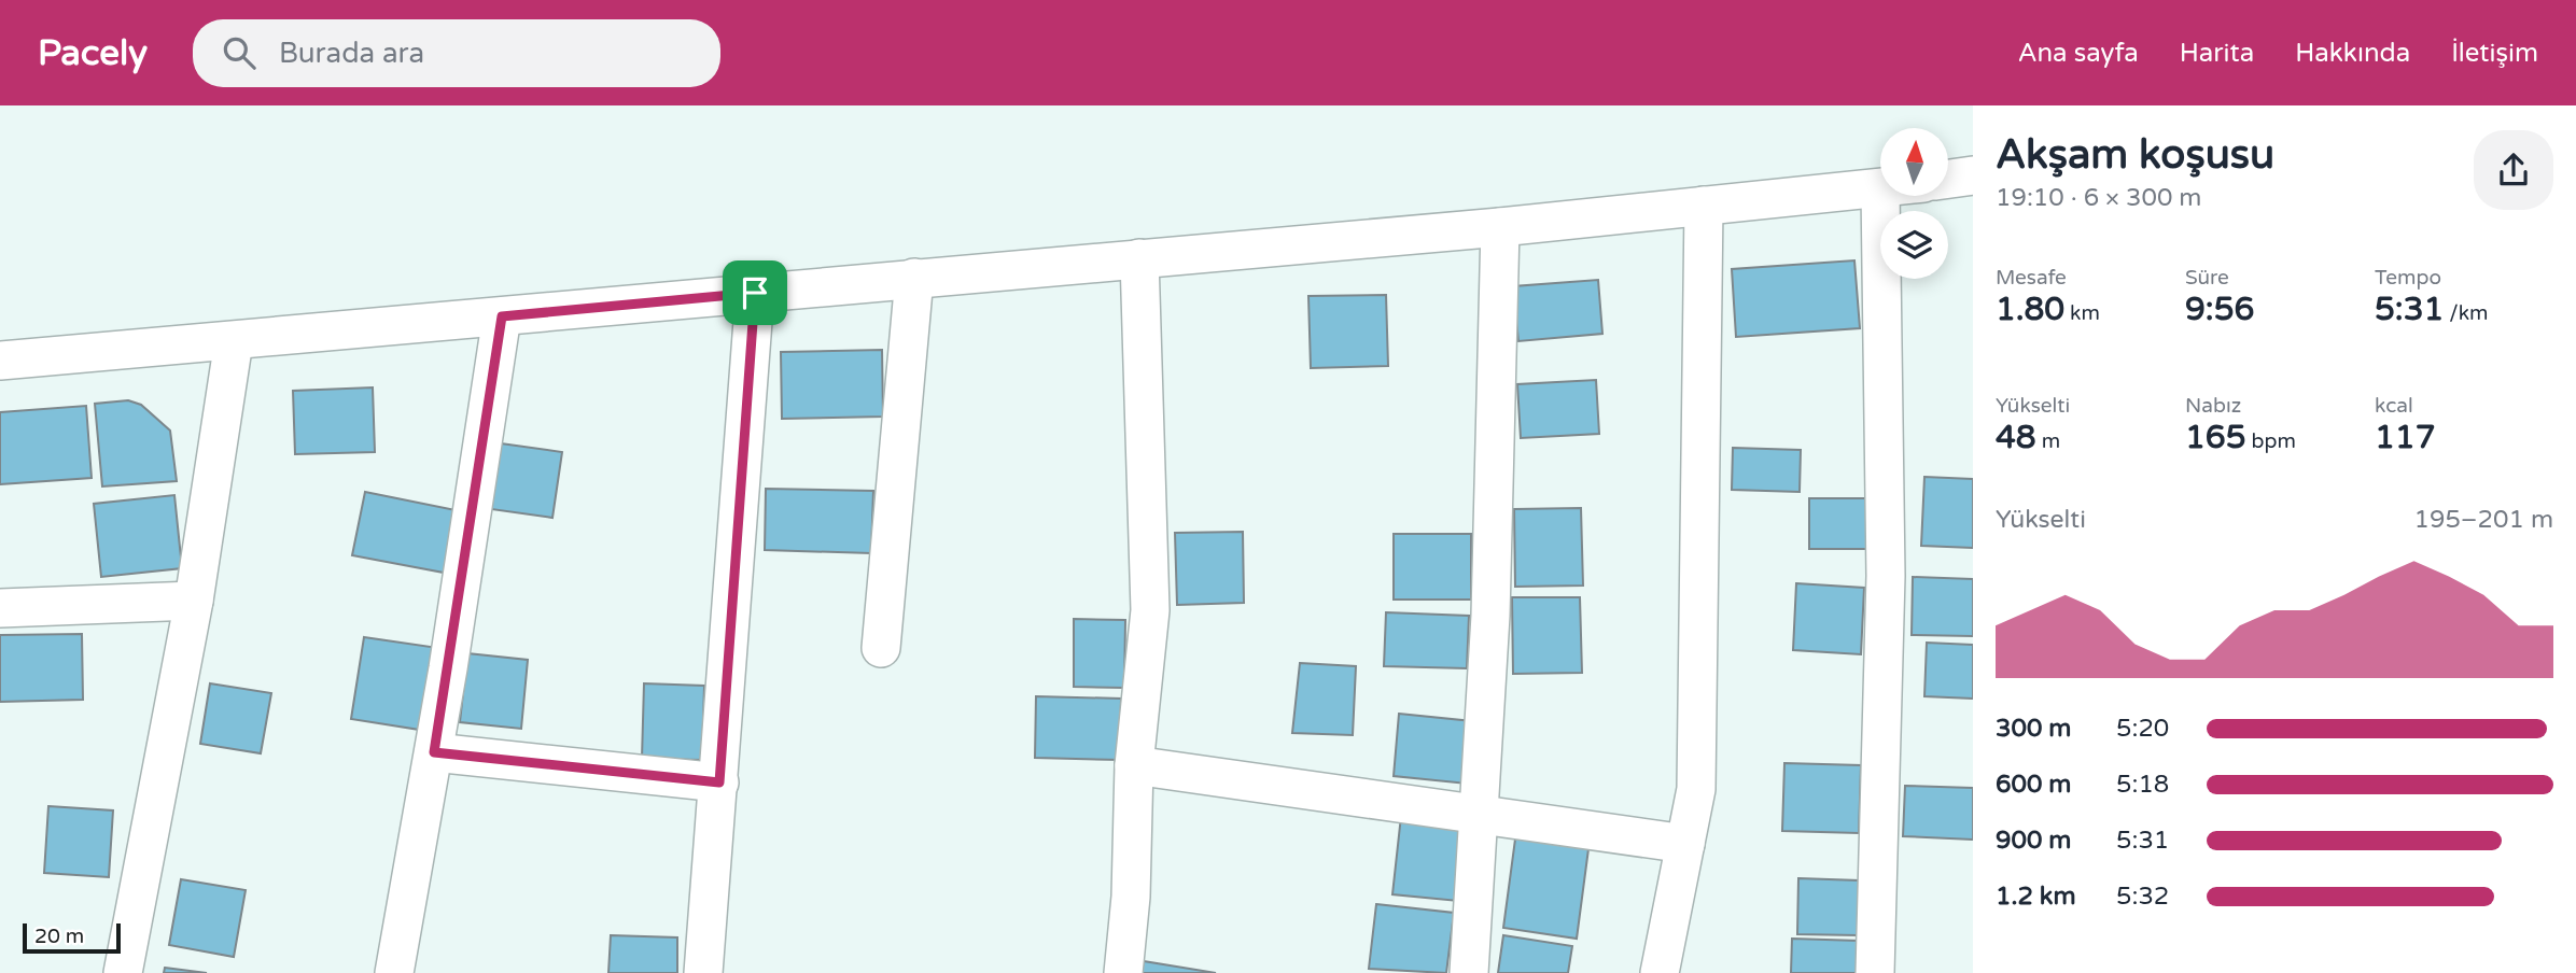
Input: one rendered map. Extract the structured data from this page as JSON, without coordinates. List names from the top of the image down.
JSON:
{
  "scale_bar": "20 m",
  "north": "top",
  "page": {
    "header": "Pacely",
    "search": "Burada ara",
    "nav": [
      "Ana sayfa",
      "Harita",
      "Hakkında",
      "İletişim"
    ],
    "heading": ["Akşam koşusu", "19:10 · 6 × 300 m"],
    "stats": [
      ["Mesafe", "1.80 km"],
      ["Süre", "9:56"],
      ["Tempo", "5:31 /km"],
      ["Yükselti", "48 m"],
      ["Nabız", "165 bpm"],
      ["kcal", "117"]
    ],
    "chart": ["Yükselti", "195–201 m"],
    "list": [
      {
        "name": "300 m",
        "note": "5:20"
      },
      {
        "name": "600 m",
        "note": "5:18"
      },
      {
        "name": "900 m",
        "note": "5:31"
      },
      {
        "name": "1.2 km",
        "note": "5:32"
      }
    ],
    "scale": "20 m"
  }
}
